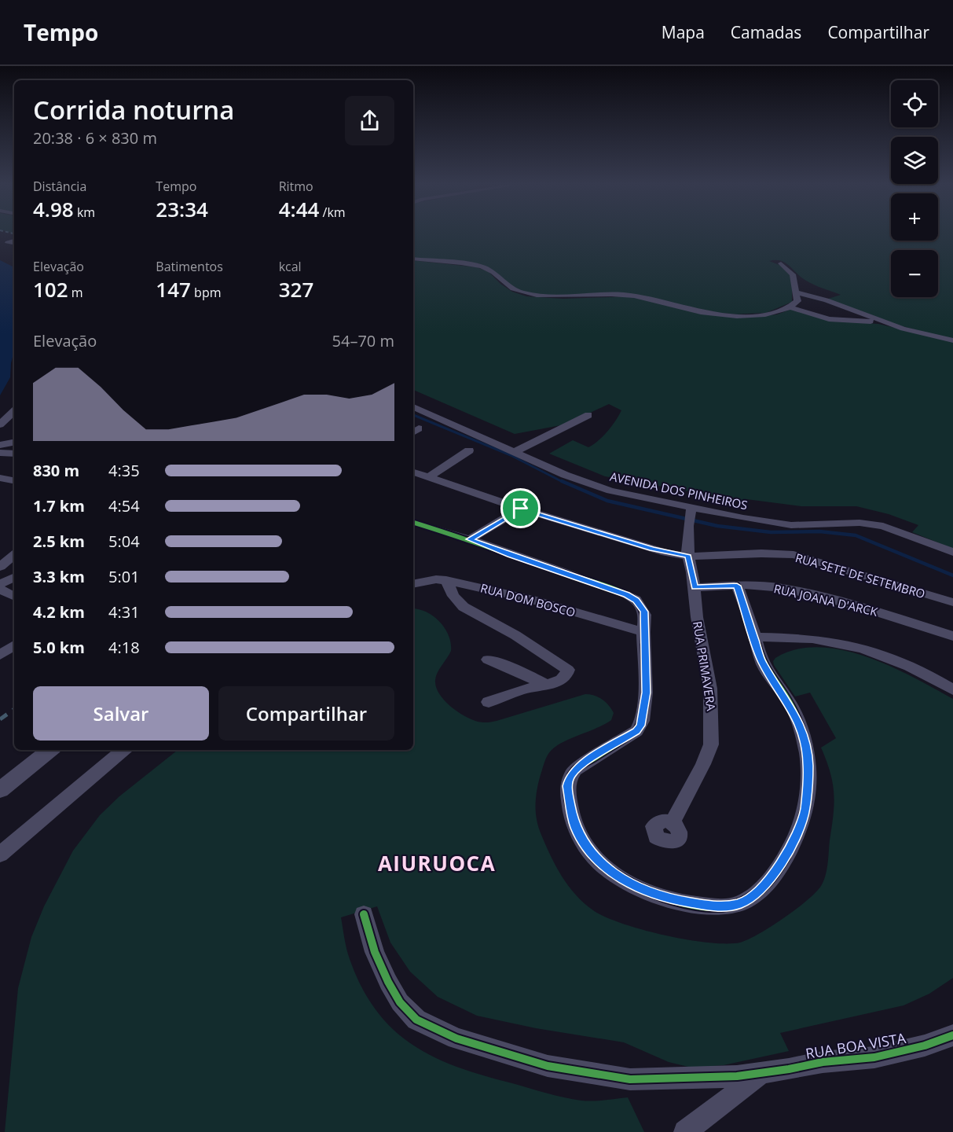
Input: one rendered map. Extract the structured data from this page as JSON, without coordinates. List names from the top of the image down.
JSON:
{
  "streets": {
    "street": [
      "AVENIDA DOS PINHEIROS",
      "RUA SETE DE SETEMBRO",
      "RUA DOM BOSCO",
      "RUA JOANA D'ARCK",
      "RUA PRIMAVERA",
      "RUA BOA VISTA"
    ]
  },
  "crossings": [
    ["AVENIDA DOS PINHEIROS", "RUA PRIMAVERA"],
    ["RUA SETE DE SETEMBRO", "RUA PRIMAVERA"],
    ["RUA JOANA D'ARCK", "RUA PRIMAVERA"]
  ],
  "districts": ["AIURUOCA"],
  "page": {
    "header": "Tempo",
    "nav": ["Mapa", "Camadas", "Compartilhar"],
    "map_buttons": ["+", "−"],
    "heading": ["Corrida noturna", "20:38 · 6 × 830 m"],
    "stats": [
      ["Distância", "4.98 km"],
      ["Tempo", "23:34"],
      ["Ritmo", "4:44 /km"],
      ["Elevação", "102 m"],
      ["Batimentos", "147 bpm"],
      ["kcal", "327"]
    ],
    "chart": ["Elevação", "54–70 m"],
    "list": [
      {
        "name": "830 m",
        "note": "4:35"
      },
      {
        "name": "1.7 km",
        "note": "4:54"
      },
      {
        "name": "2.5 km",
        "note": "5:04"
      },
      {
        "name": "3.3 km",
        "note": "5:01"
      },
      {
        "name": "4.2 km",
        "note": "4:31"
      },
      {
        "name": "5.0 km",
        "note": "4:18"
      }
    ],
    "buttons": ["Salvar", "Compartilhar"]
  }
}
